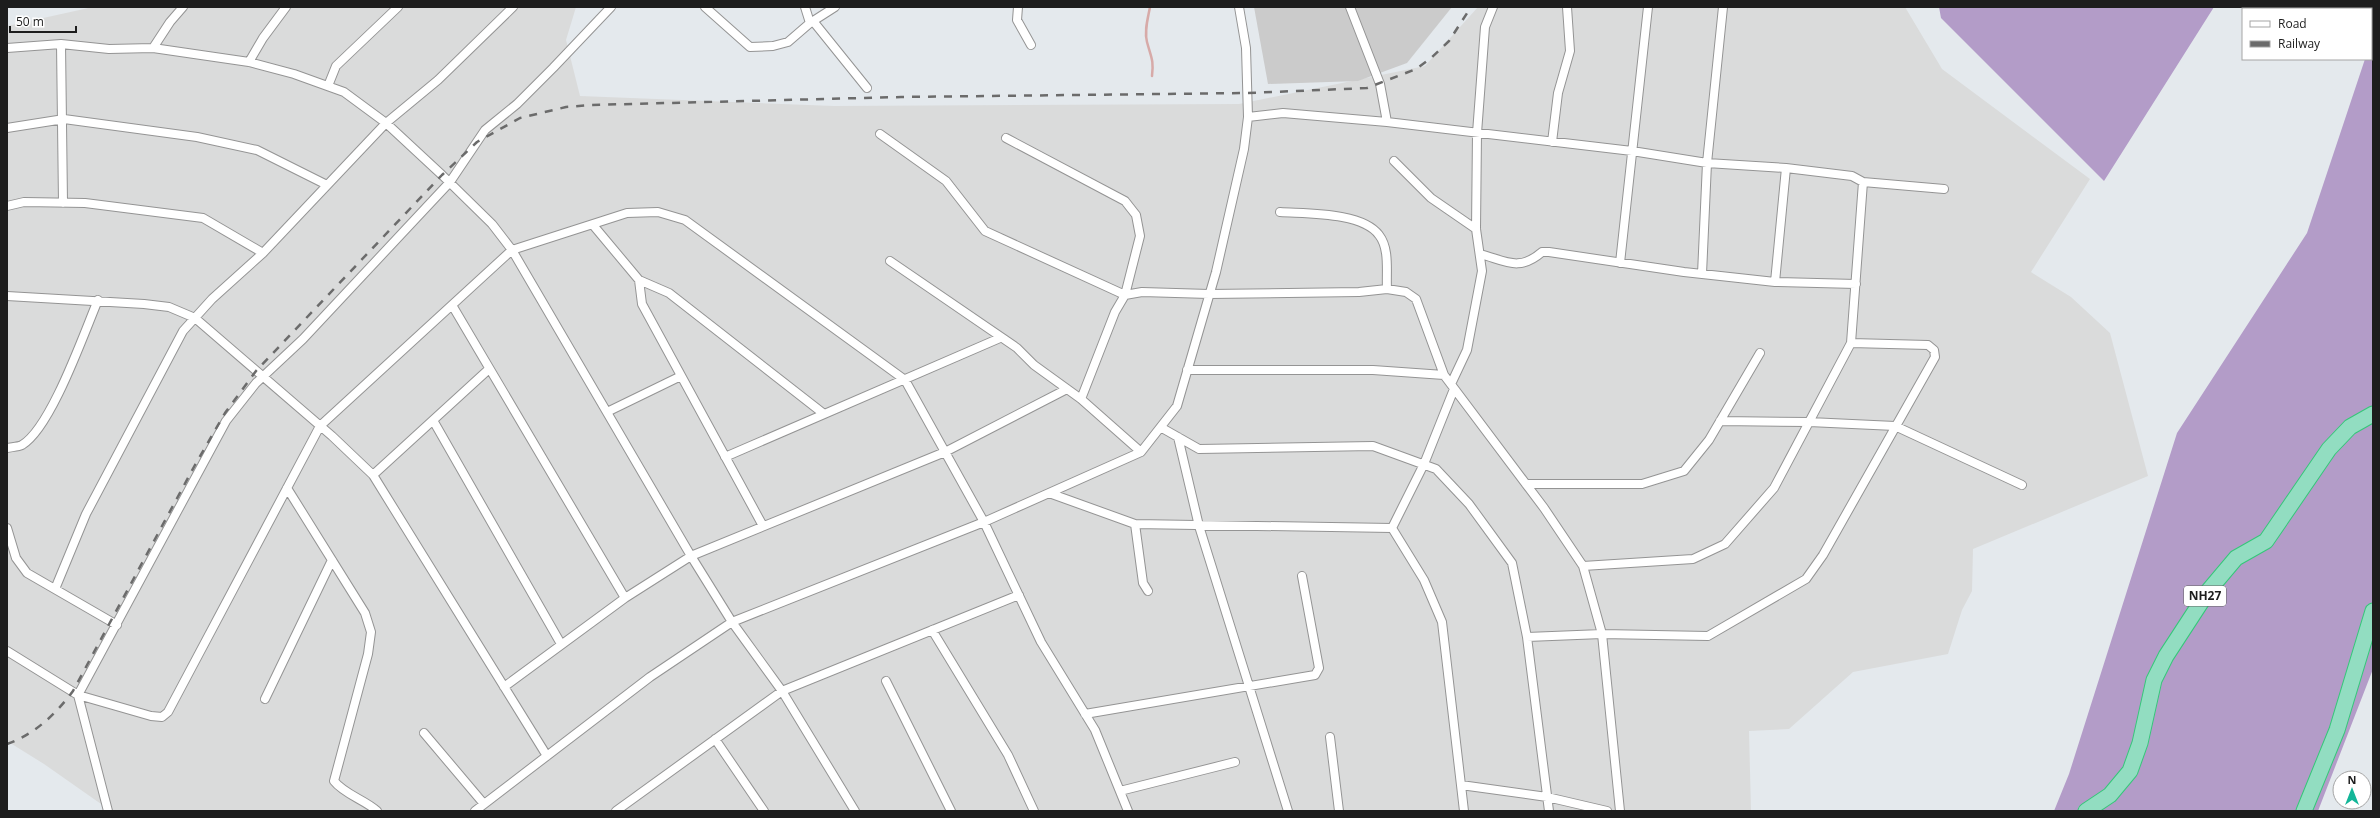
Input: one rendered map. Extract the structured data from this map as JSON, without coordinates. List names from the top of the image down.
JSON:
{
  "streets": {
    "highway": ["NH27"]
  },
  "legend": ["Road", "Railway"],
  "scale_bar": "50 m",
  "north": "top"
}
